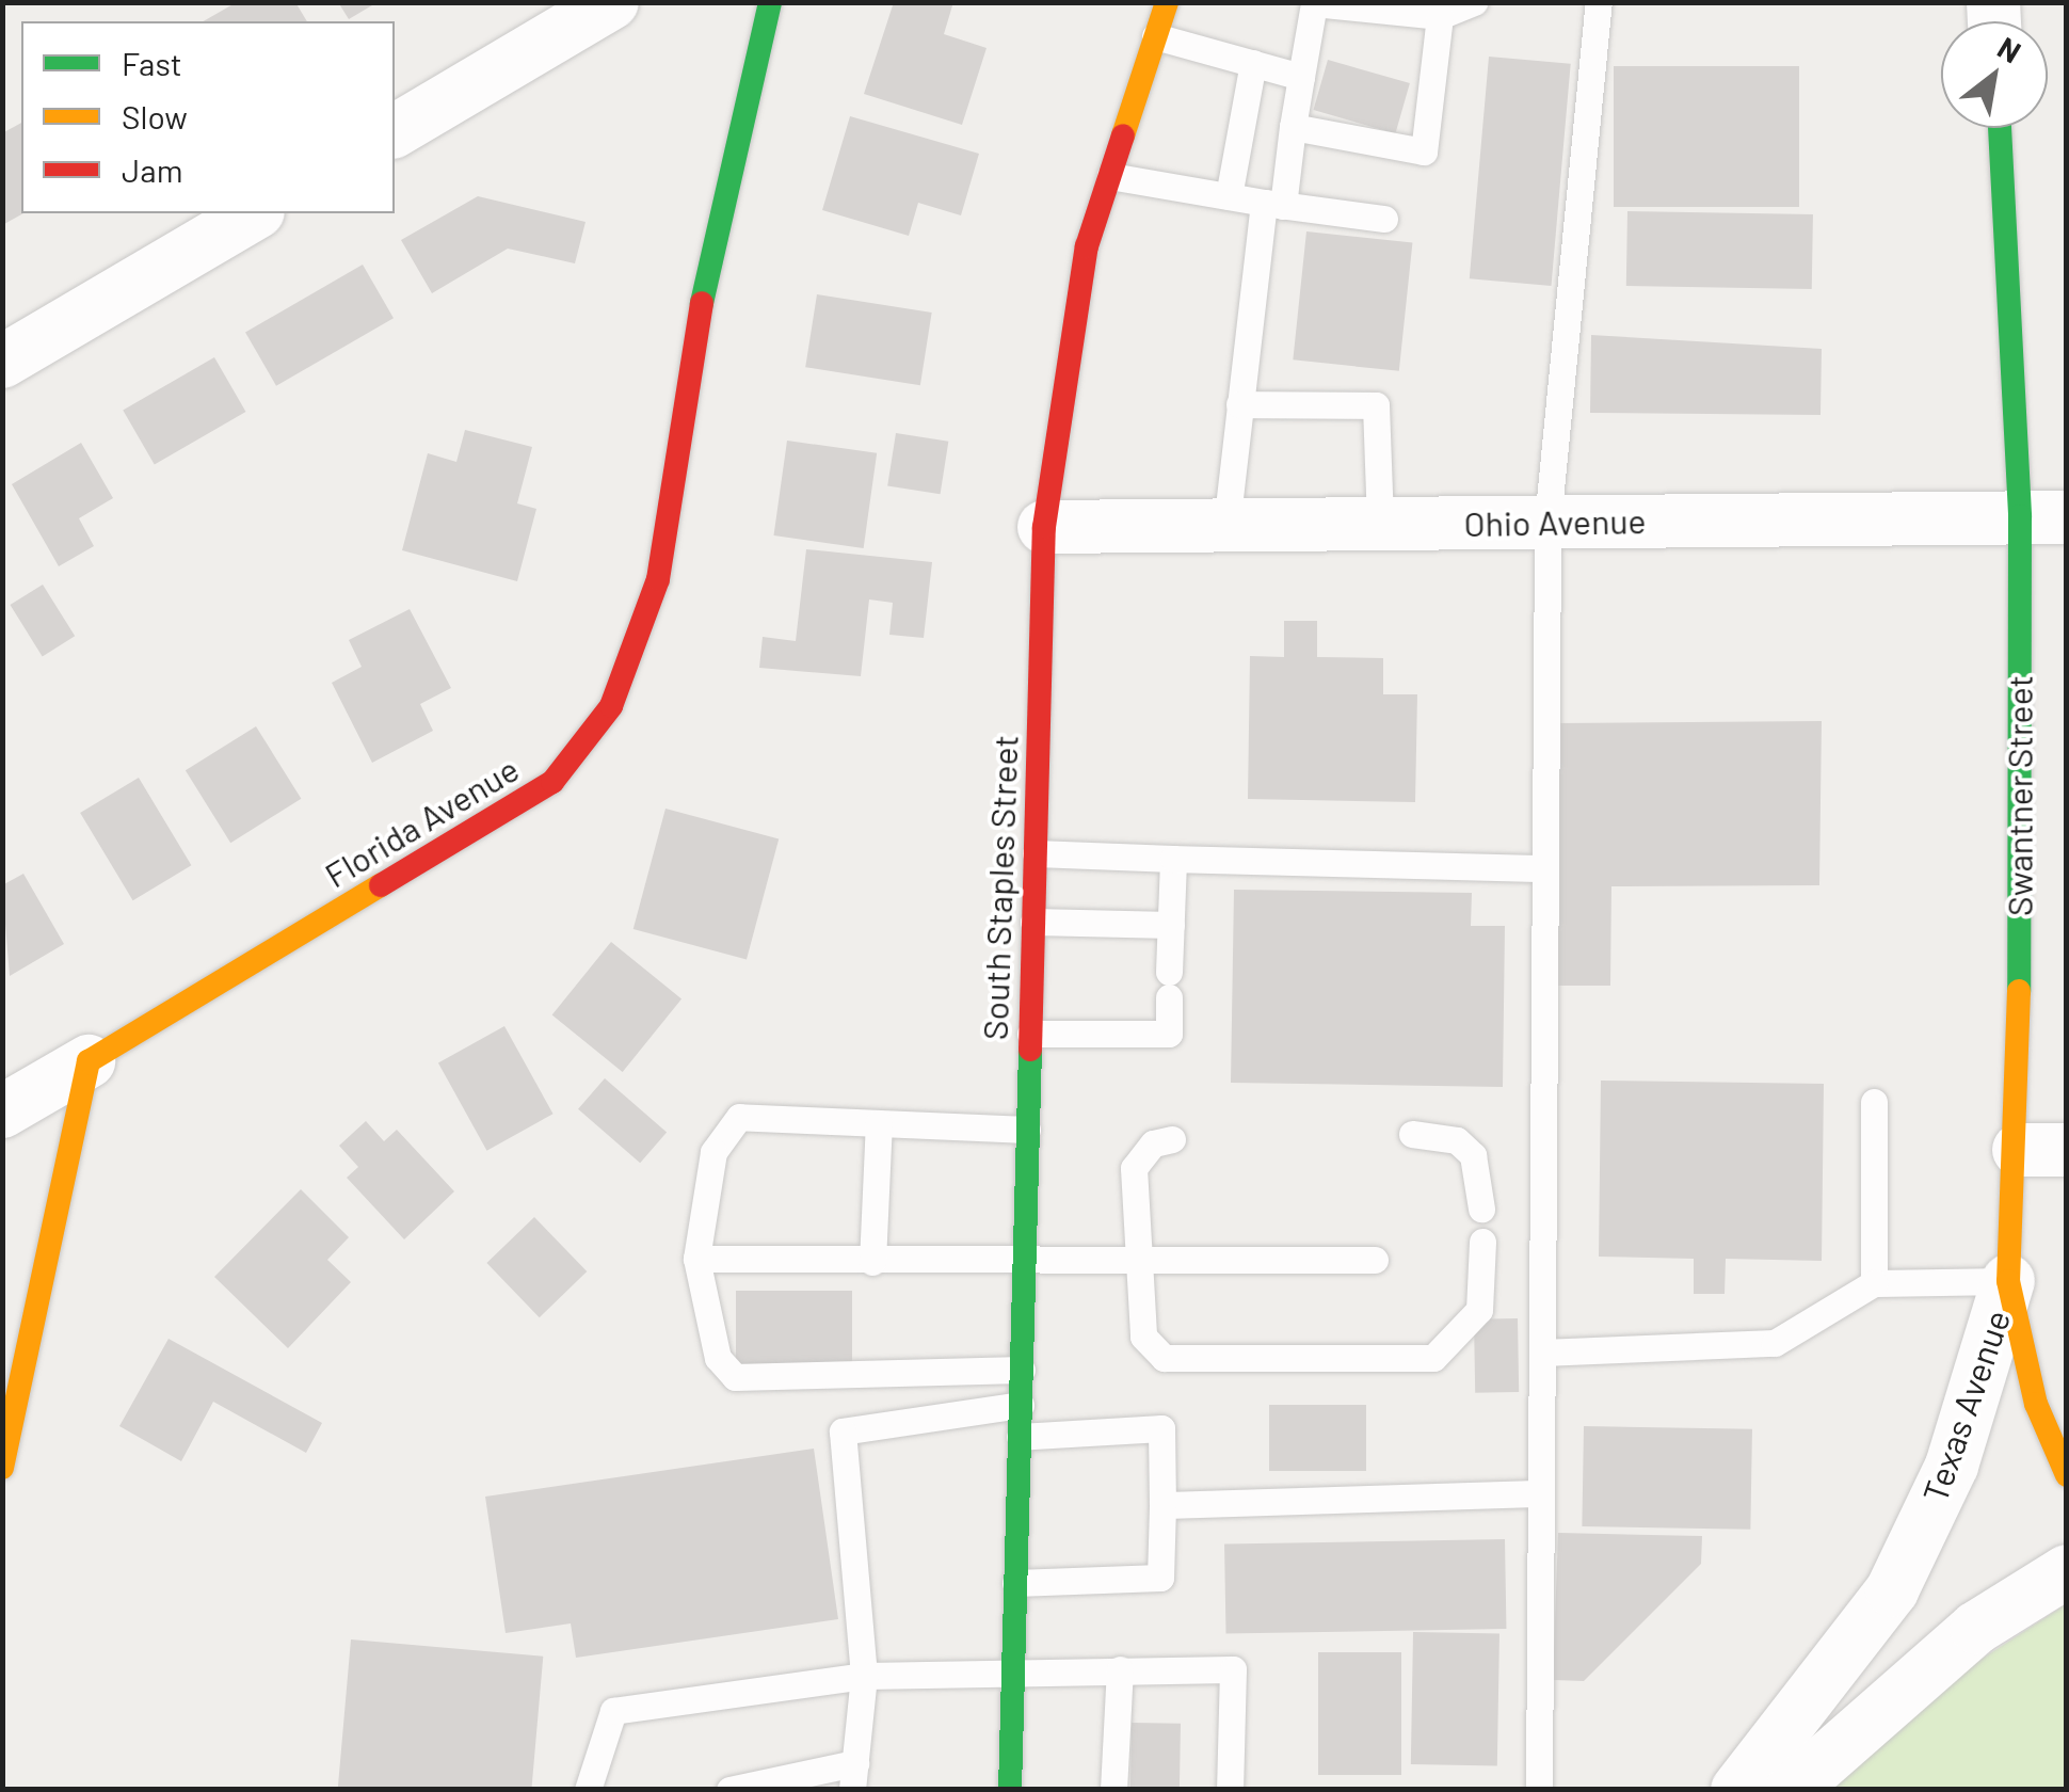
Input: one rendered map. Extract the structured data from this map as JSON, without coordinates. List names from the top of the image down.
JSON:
{
  "streets": {
    "street": [
      "Ohio Avenue",
      "Swantner Street",
      "Florida Avenue",
      "South Staples Street",
      "Texas Avenue"
    ]
  },
  "crossings": [
    ["Ohio Avenue", "Swantner Street"],
    ["Ohio Avenue", "South Staples Street"],
    ["Swantner Street", "Texas Avenue"]
  ],
  "legend": ["Fast", "Slow", "Jam"],
  "north": "top right"
}
